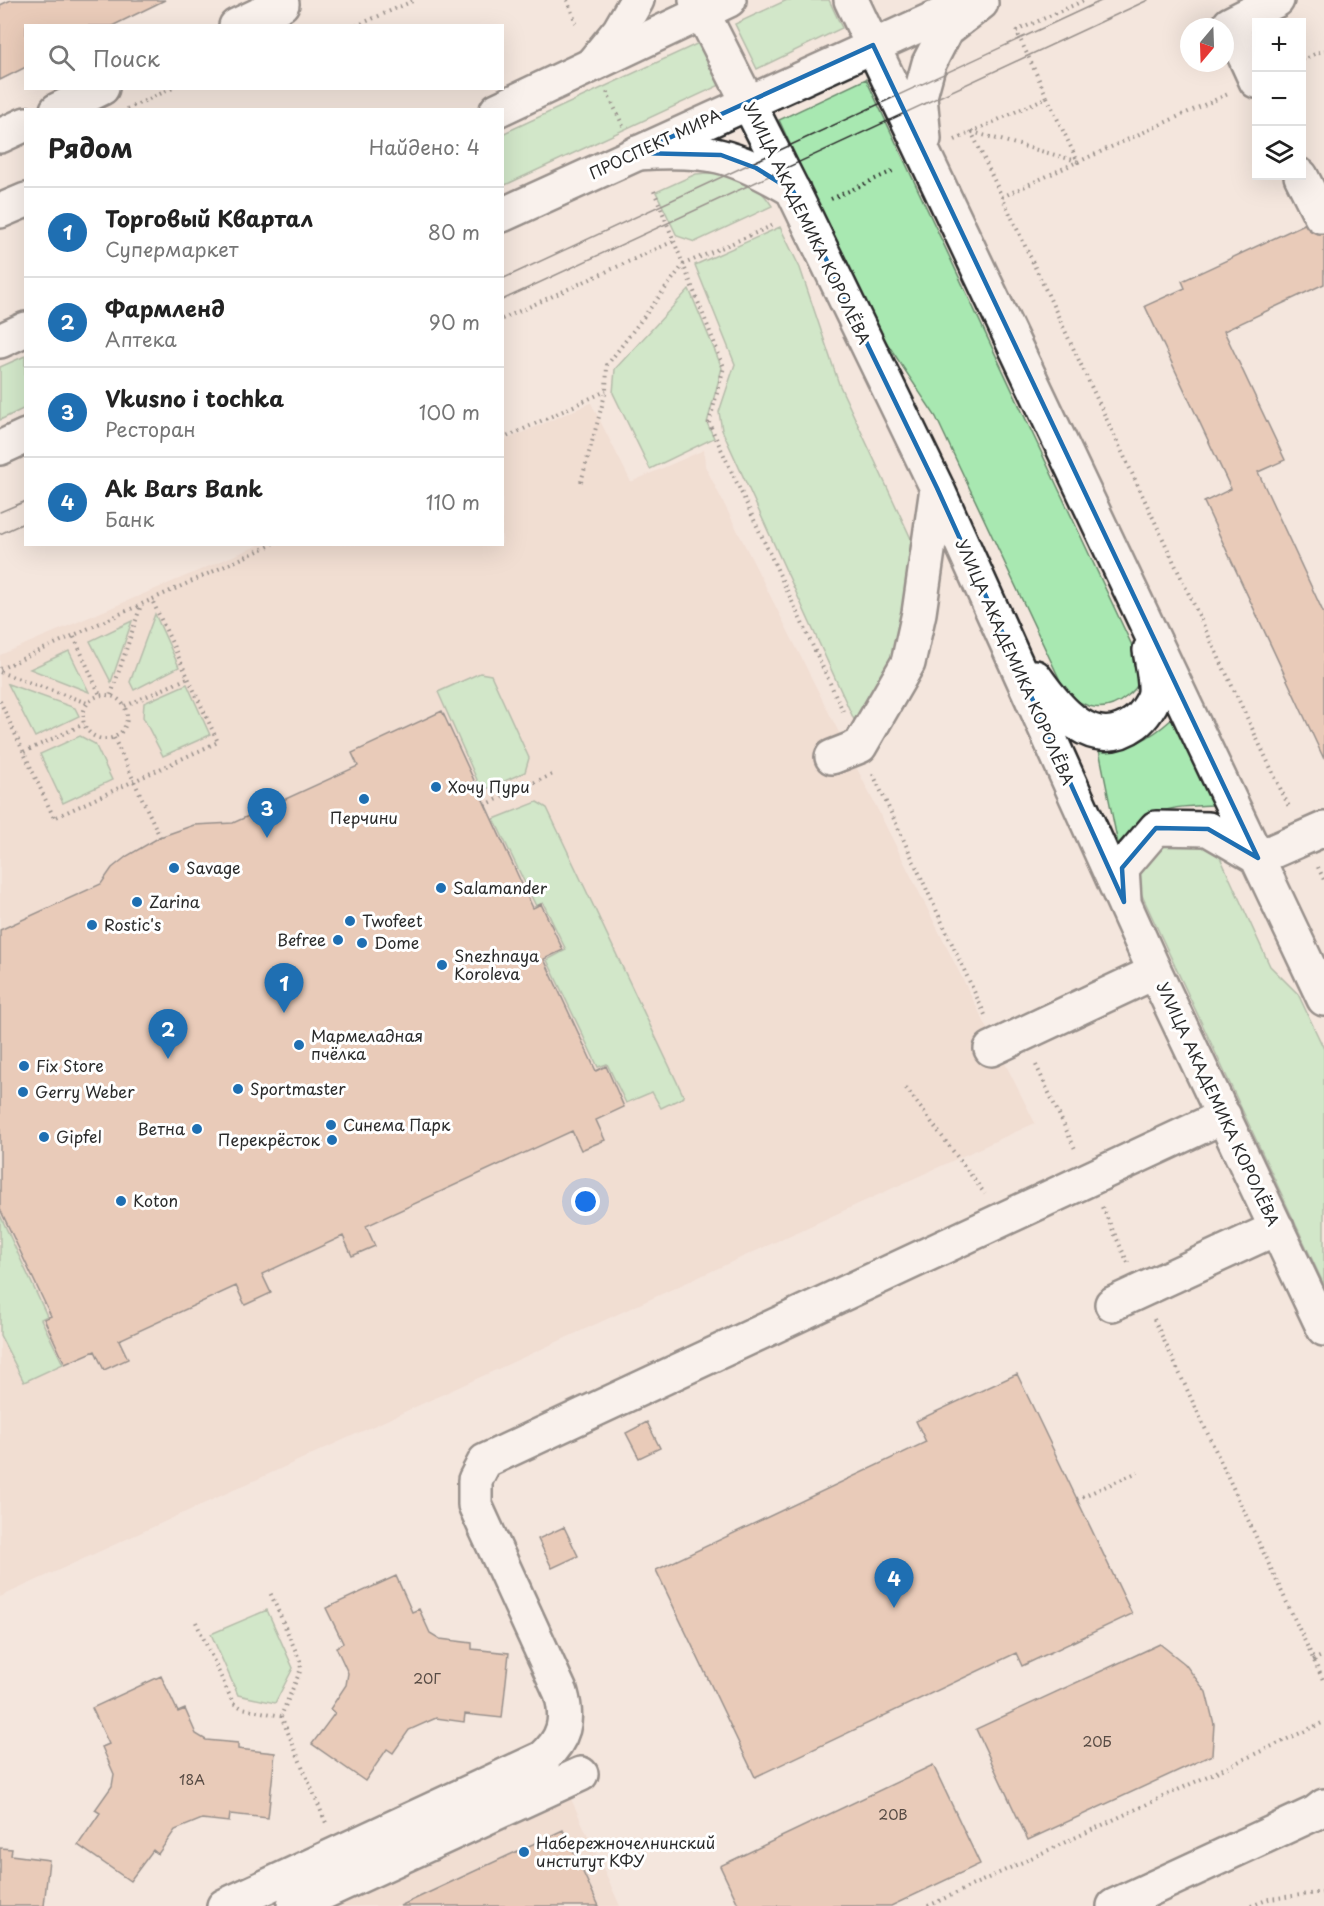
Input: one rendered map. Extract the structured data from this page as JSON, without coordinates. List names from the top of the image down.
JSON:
{
  "streets": {
    "street": ["ПРОСПЕКТ МИРА", "УЛИЦА АКАДЕМИКА КОРОЛЁВА"]
  },
  "crossings": [
    ["ПРОСПЕКТ МИРА", "УЛИЦА АКАДЕМИКА КОРОЛЁВА"]
  ],
  "places": [
    "Хочу Пури",
    "Перчини",
    "Savage",
    "Salamander",
    "Zarina",
    "Twofeet",
    "Rostiс's",
    "Befree",
    "Dome",
    "Snezhnaya Koroleva",
    "Мармеладная пчёлка",
    "Fix Store",
    "Sportmaster",
    "Gerry Weber",
    "Синема Парк",
    "Ветна",
    "Gipfel",
    "Перекрёсток",
    "Koton",
    "Набережночелнинский институт КФУ"
  ],
  "house_numbers": [
    "20Г",
    "20Б",
    "18А",
    "20В"
  ],
  "north": "bottom",
  "page": {
    "map_buttons": ["+", "−"],
    "search": "Поиск",
    "heading": ["Рядом", "Найдено: 4"],
    "list": [
      {
        "mark": "1",
        "name": "Торговый Квартал",
        "note": "Супермаркет",
        "value": "80 m"
      },
      {
        "mark": "2",
        "name": "Фармленд",
        "note": "Аптека",
        "value": "90 m"
      },
      {
        "mark": "3",
        "name": "Vkusno i tochka",
        "note": "Ресторан",
        "value": "100 m"
      },
      {
        "mark": "4",
        "name": "Ak Bars Bank",
        "note": "Банк",
        "value": "110 m"
      }
    ],
    "pins": [
      "3",
      "1",
      "2",
      "4"
    ]
  }
}
